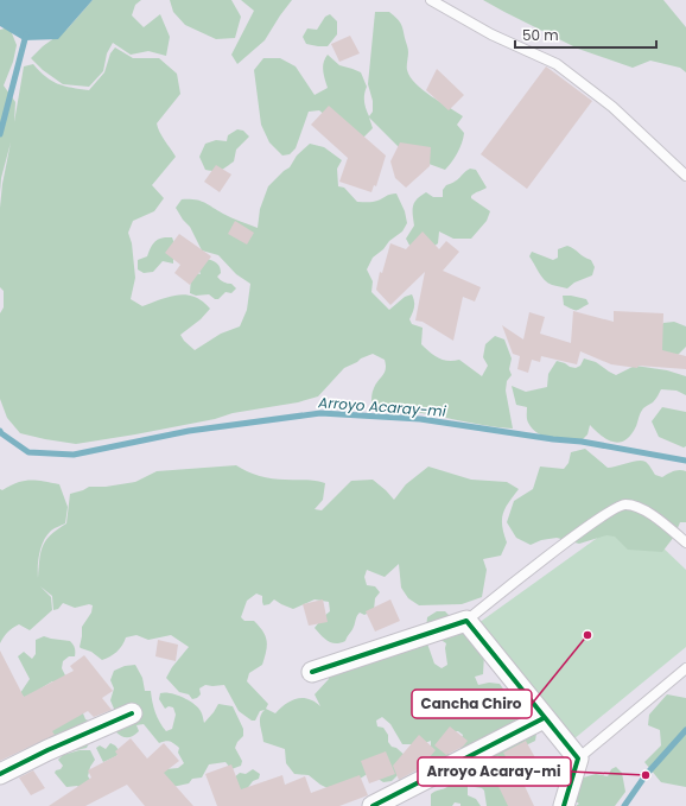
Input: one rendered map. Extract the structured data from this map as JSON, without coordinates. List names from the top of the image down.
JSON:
{
  "water": ["Arroyo Acaray-mi"],
  "places": ["Cancha Chiro", "Arroyo Acaray-mi"],
  "scale_bar": "50 m"
}
